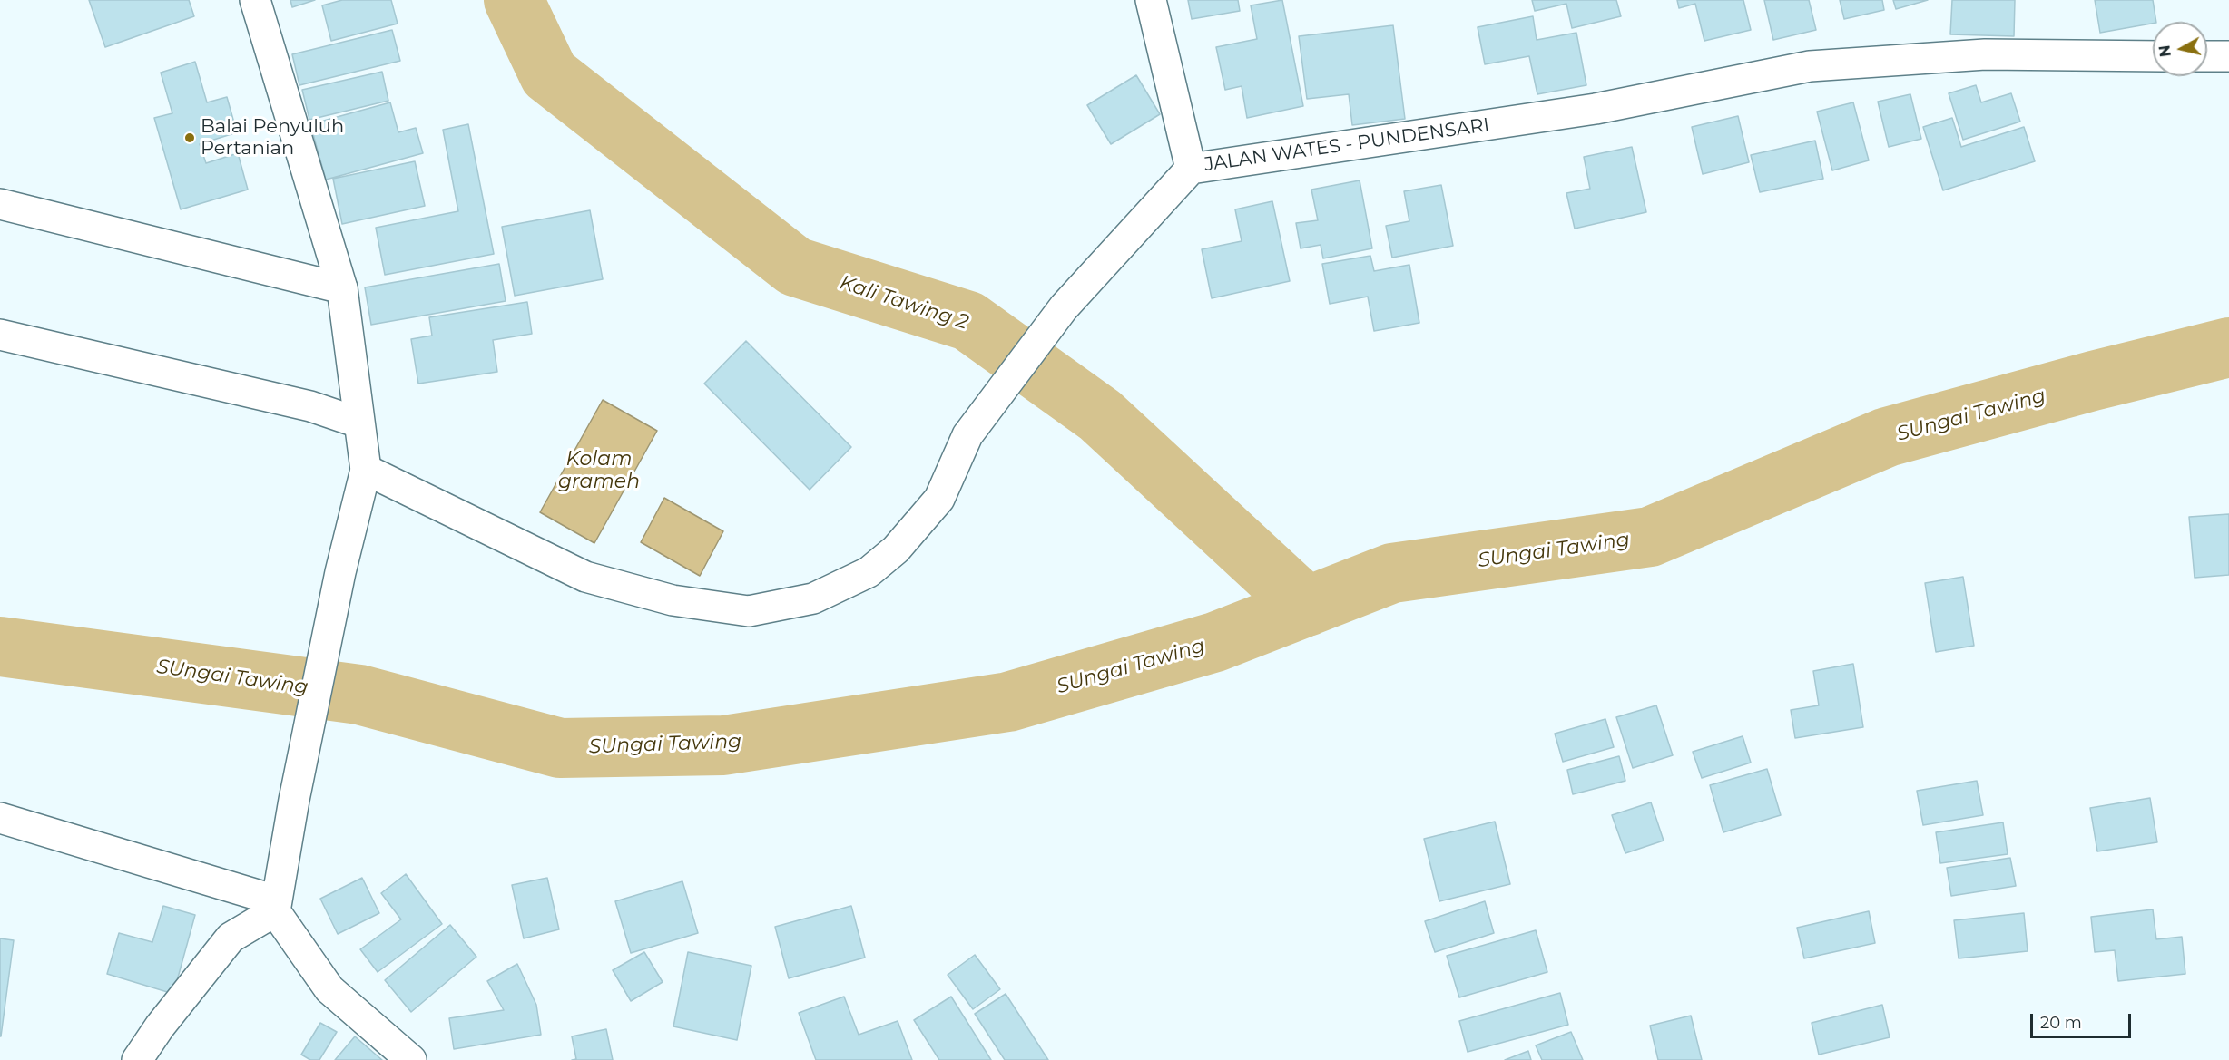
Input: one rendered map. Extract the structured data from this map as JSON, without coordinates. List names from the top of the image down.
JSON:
{
  "streets": {
    "street": ["JALAN WATES - PUNDENSARI"]
  },
  "water": ["Kali Tawing 2", "SUngai Tawing", "Kolam grameh"],
  "places": ["Balai Penyuluh Pertanian"],
  "scale_bar": "20 m",
  "north": "left"
}
